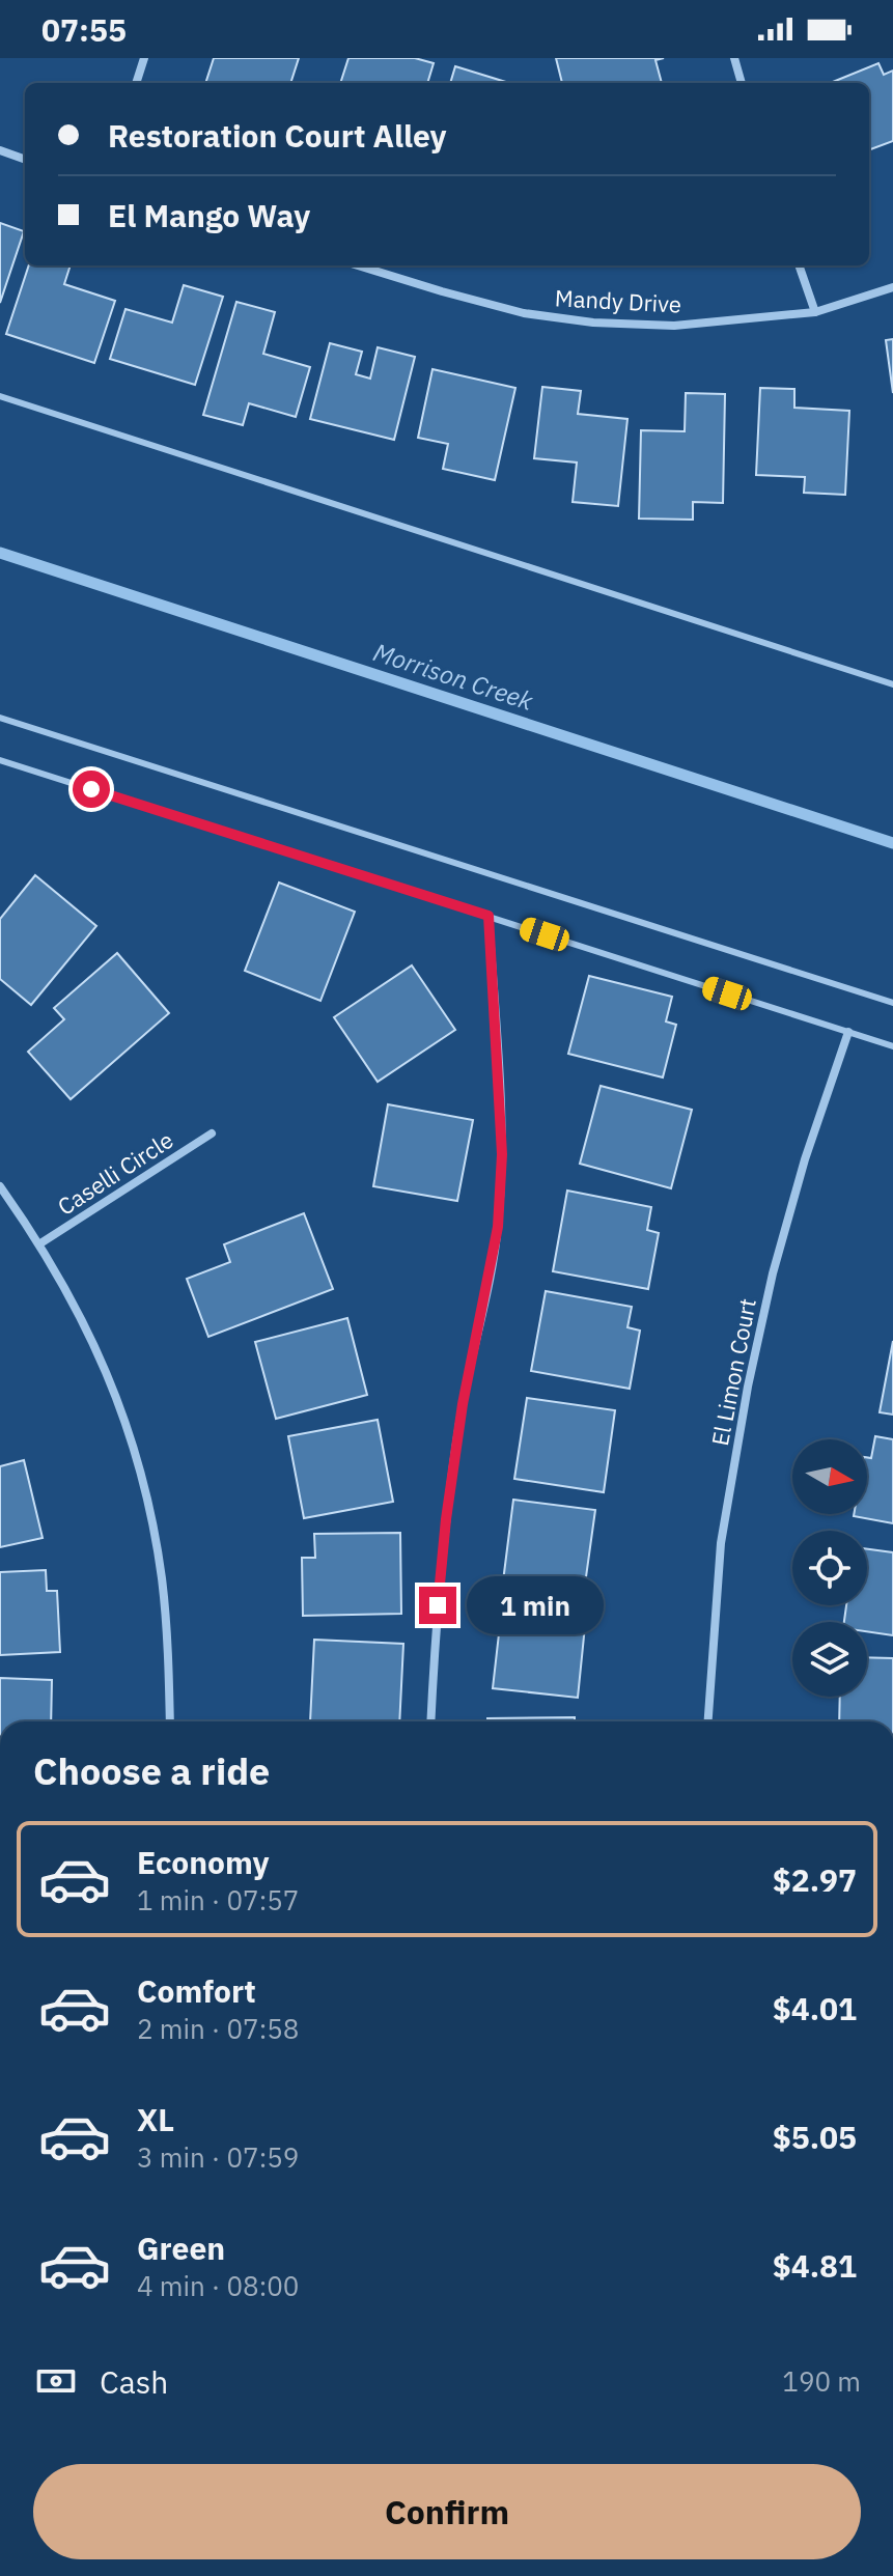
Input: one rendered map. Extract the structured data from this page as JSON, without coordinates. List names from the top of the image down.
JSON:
{
  "streets": {
    "street": ["Mandy Drive", "Caselli Circle", "El Limon Court"]
  },
  "water": ["Morrison Creek"],
  "north": "right",
  "page": {
    "status": "07:55",
    "banner": ["Restoration Court Alley", "El Mango Way"],
    "bubble": "1 min",
    "heading": "Choose a ride",
    "list": [
      {
        "name": "Economy",
        "note": "1 min · 07:57",
        "value": "$2.97"
      },
      {
        "name": "Comfort",
        "note": "2 min · 07:58",
        "value": "$4.01"
      },
      {
        "name": "XL",
        "note": "3 min · 07:59",
        "value": "$5.05"
      },
      {
        "name": "Green",
        "note": "4 min · 08:00",
        "value": "$4.81"
      }
    ],
    "pay": ["Cash", "190 m"],
    "buttons": "Confirm"
  }
}
